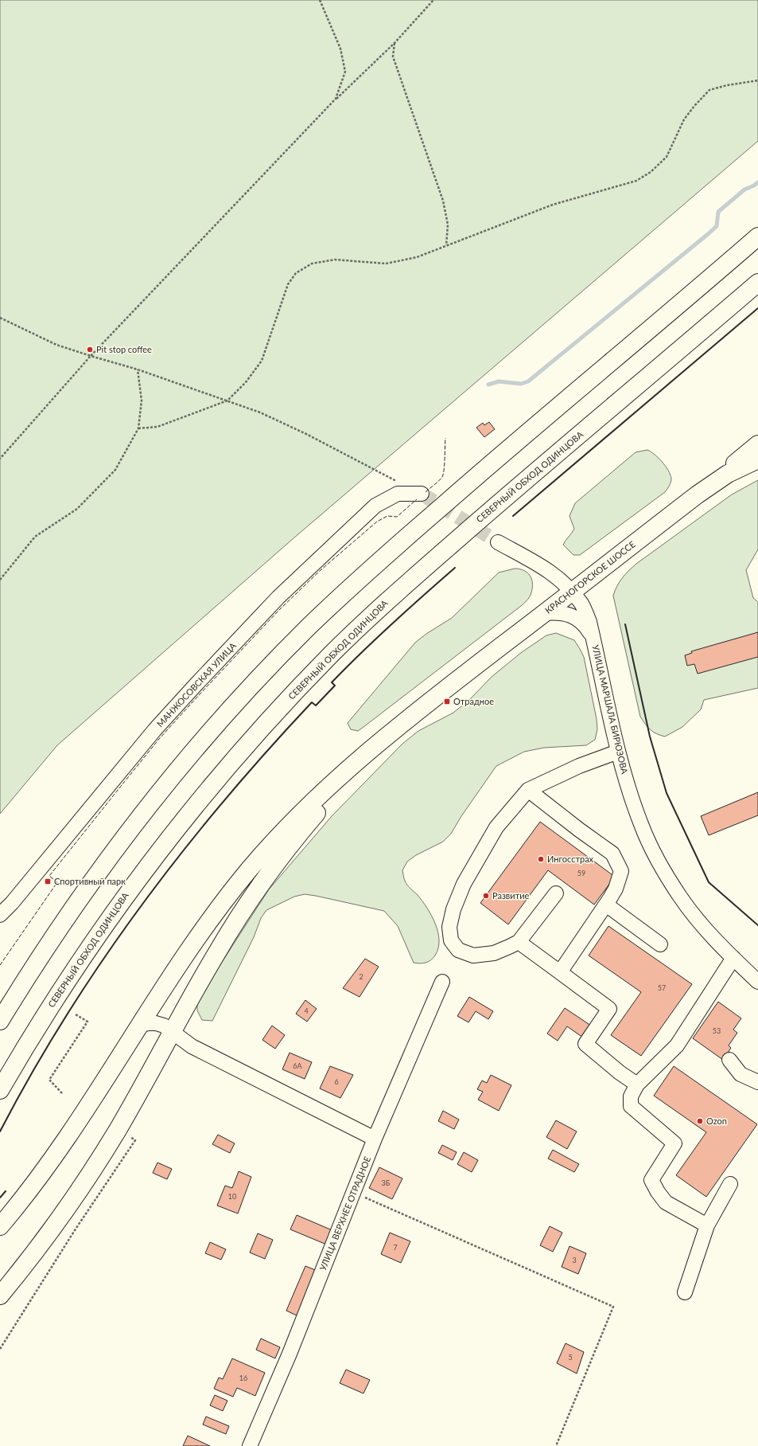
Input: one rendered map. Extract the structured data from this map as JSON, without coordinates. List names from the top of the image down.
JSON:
{
  "streets": {
    "main road": ["СЕВЕРНЫЙ ОБХОД ОДИНЦОВА", "КРАСНОГОРСКОЕ ШОССЕ"],
    "street": ["МАНЖОСОВСКАЯ УЛИЦА", "УЛИЦА МАРШАЛА БИРЮЗОВА", "УЛИЦА ВЕРХНЕЕ ОТРАДНОЕ"]
  },
  "crossings": [
    ["КРАСНОГОРСКОЕ ШОССЕ", "УЛИЦА МАРШАЛА БИРЮЗОВА"]
  ],
  "places": {
    "other": [
      "Pit stop coffee",
      "Ингосстрах",
      "Развитие",
      "Ozon"
    ],
    "transit": ["Отрадное", "Спортивный парк"]
  },
  "house_numbers": [
    "59",
    "2",
    "57",
    "4",
    "53",
    "6А",
    "6",
    "3Б",
    "10",
    "7",
    "3",
    "5",
    "16"
  ]
}
